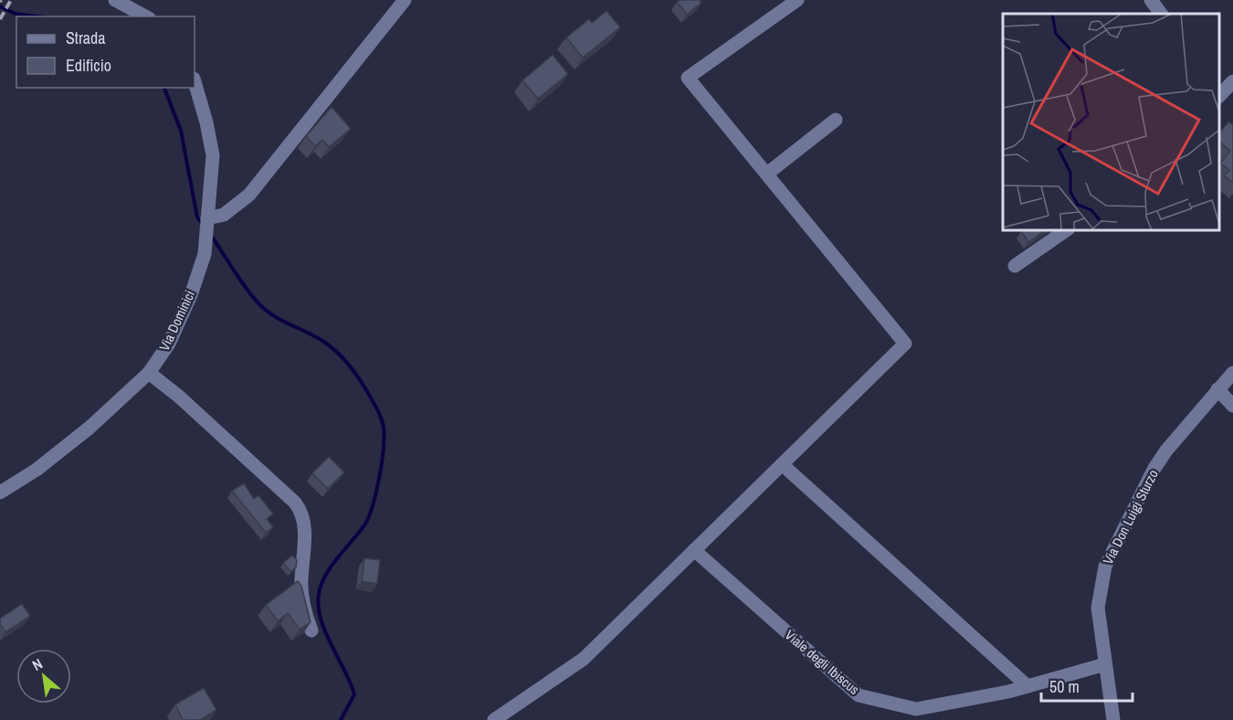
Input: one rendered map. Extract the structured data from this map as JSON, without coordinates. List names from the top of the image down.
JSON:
{
  "streets": {
    "street": ["Via Dominici", "Via Don Luigi Sturzo", "Viale degli Ibiscus"]
  },
  "crossings": [
    ["Via Don Luigi Sturzo", "Viale degli Ibiscus"]
  ],
  "legend": ["Strada", "Edificio"],
  "scale_bar": "50 m",
  "north": "top left"
}
